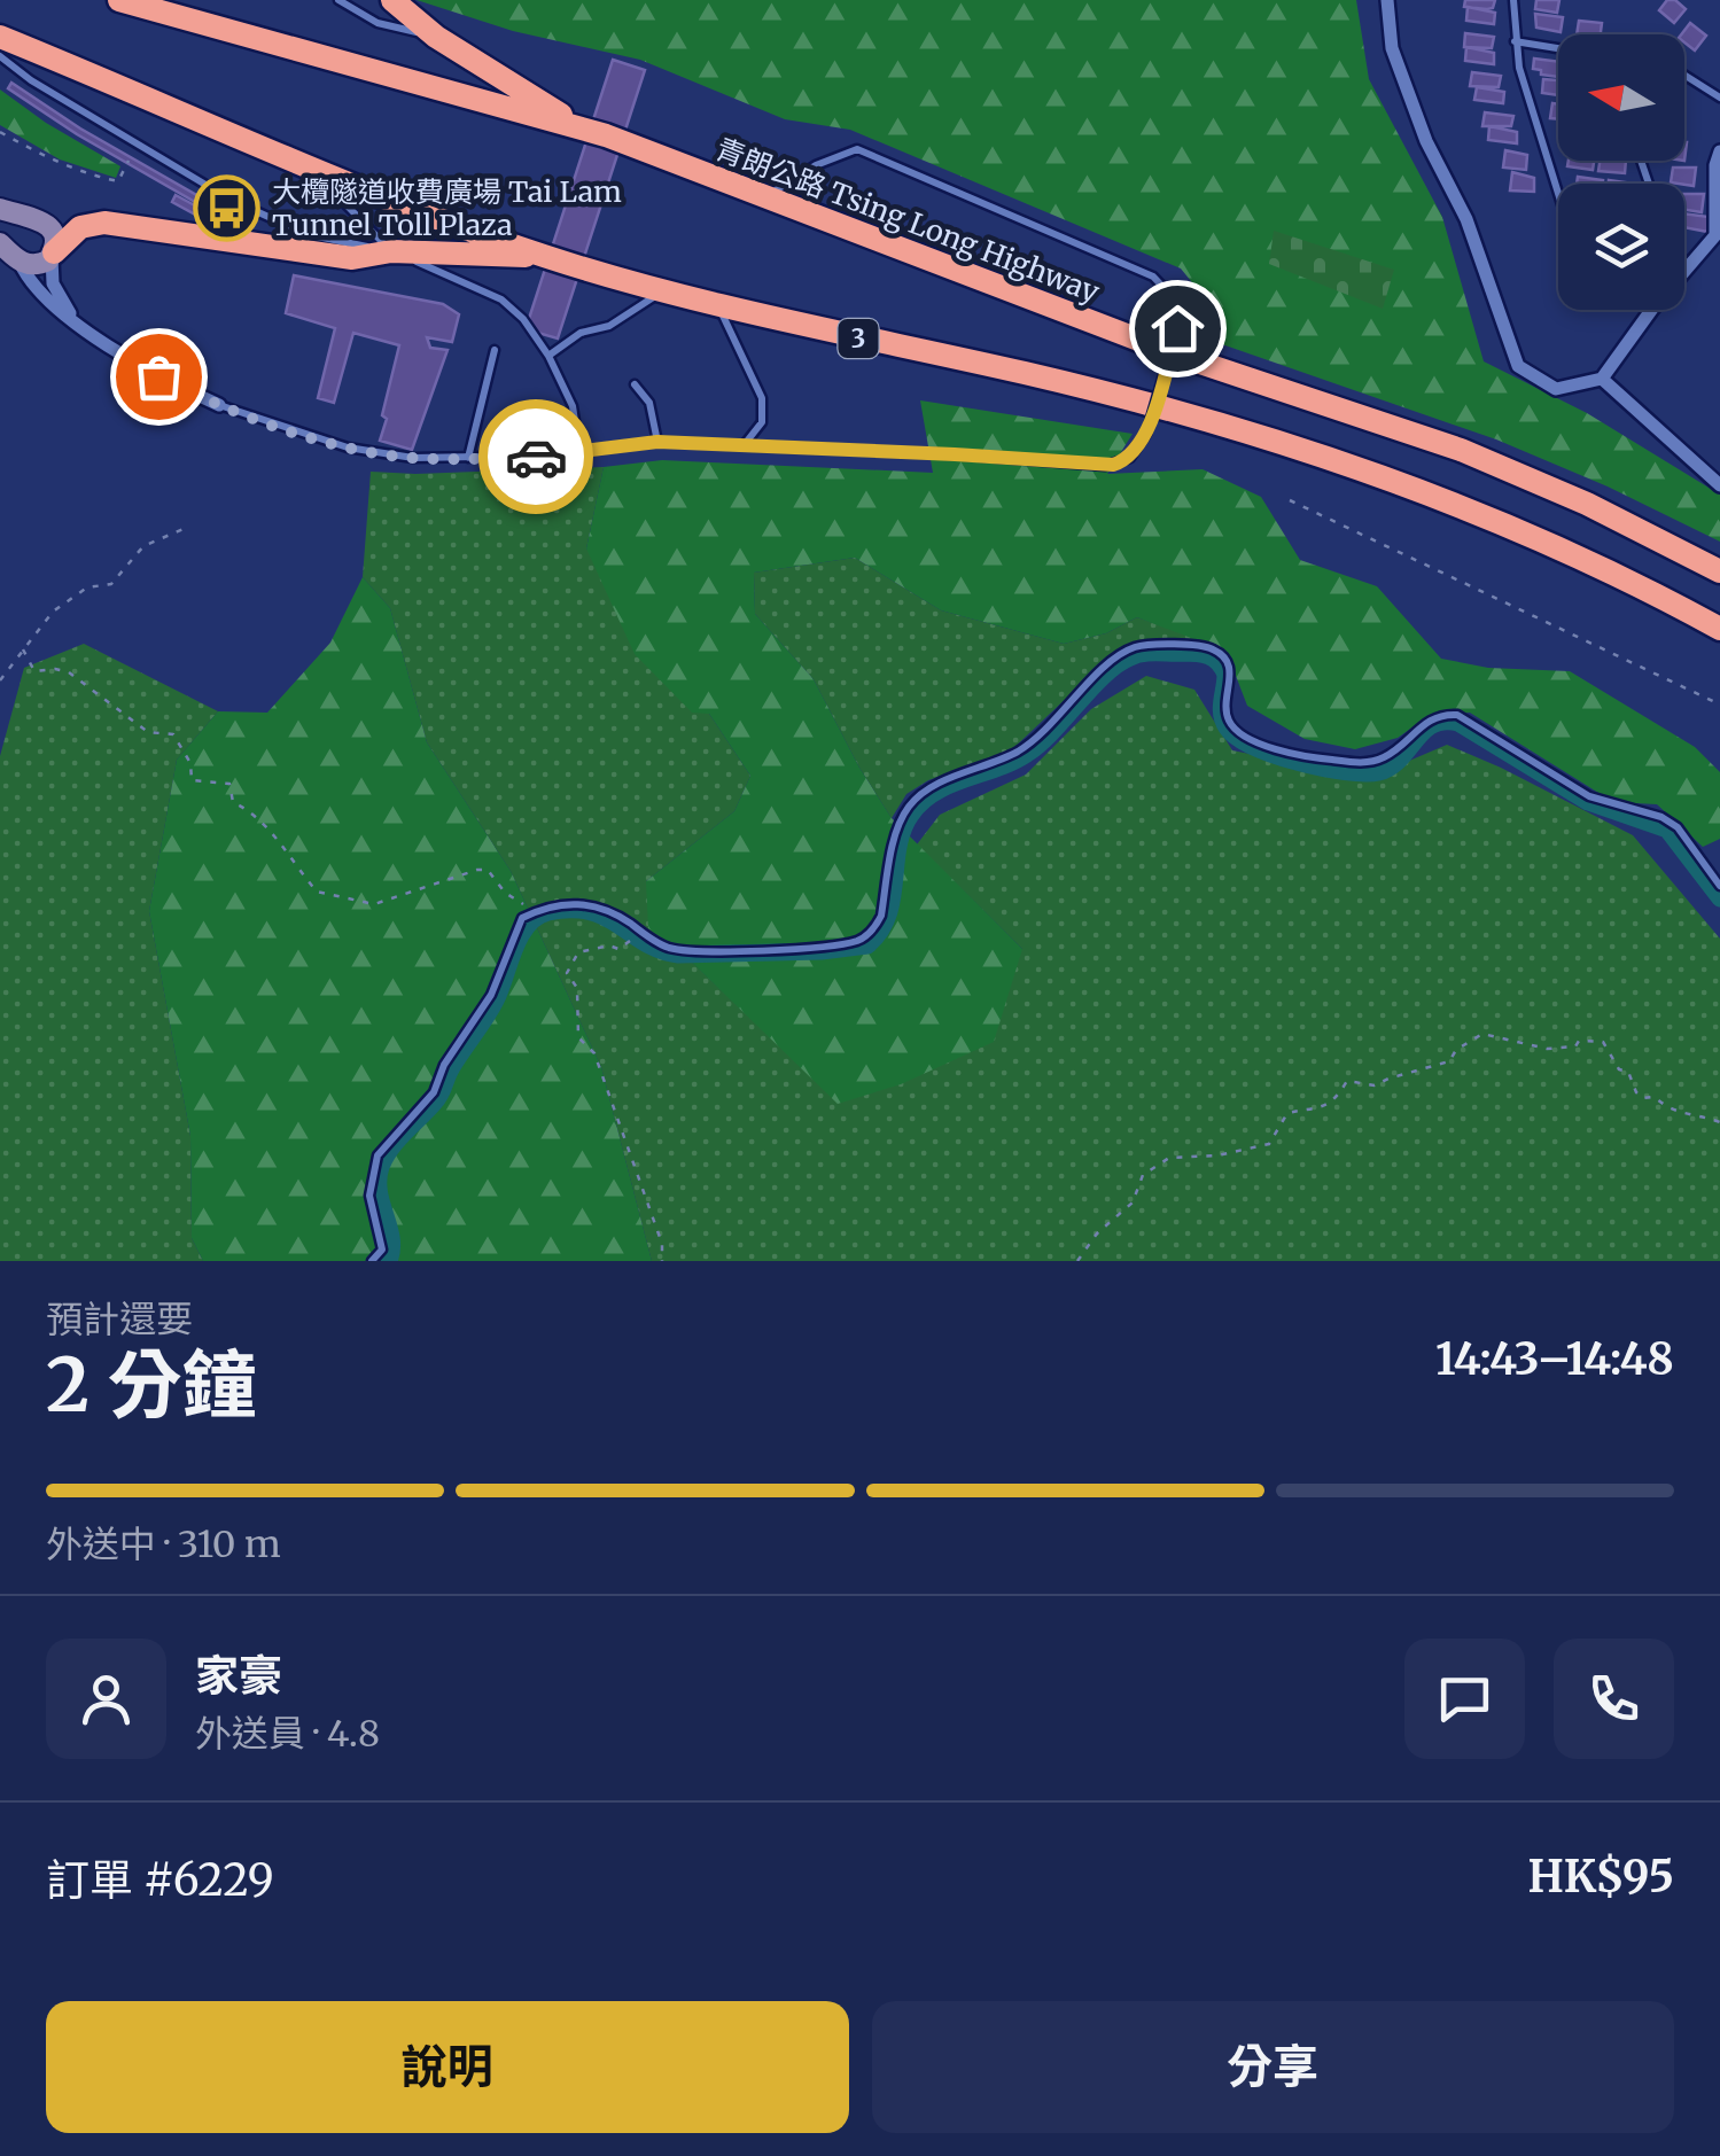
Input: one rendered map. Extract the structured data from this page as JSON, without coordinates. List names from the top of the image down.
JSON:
{
  "streets": {
    "highway": ["青朗公路 Tsing Long Highway", "3"]
  },
  "places": {
    "bus stop": ["大欖隧道收費廣場 Tai Lam Tunnel Toll Plaza"]
  },
  "north": "left",
  "page": {
    "heading": ["2 分鐘", "預計還要", "14:43–14:48"],
    "panel": [
      "家豪",
      "外送員 · 4.8",
      "訂單 #6229",
      "HK$95"
    ],
    "bar": "外送中 · 310 m",
    "buttons": ["說明", "分享"]
  }
}
